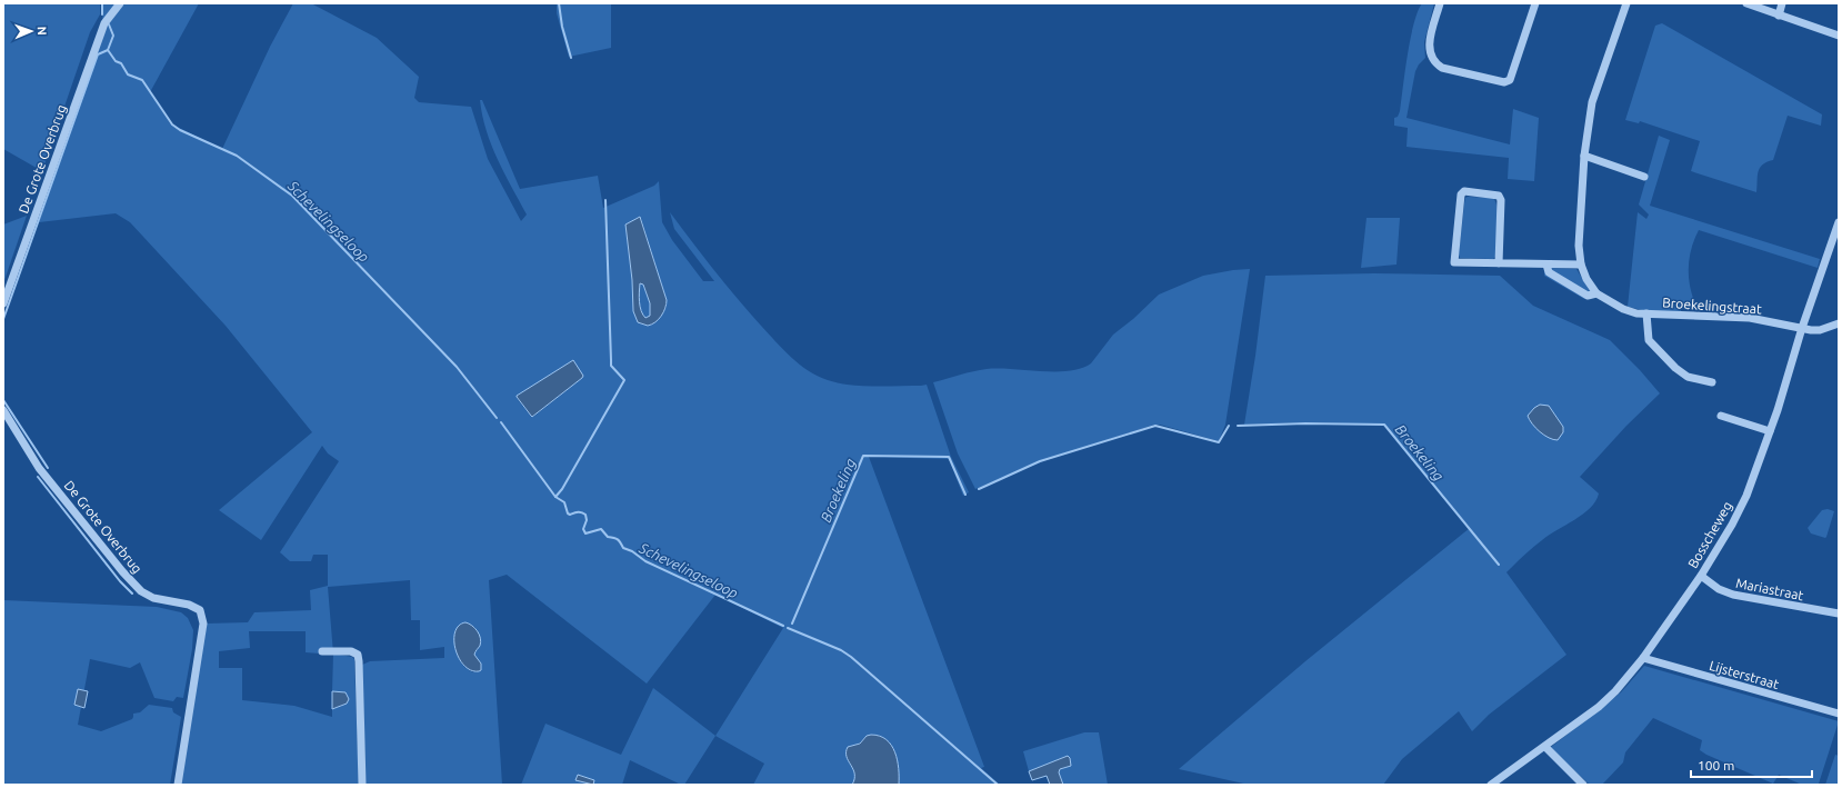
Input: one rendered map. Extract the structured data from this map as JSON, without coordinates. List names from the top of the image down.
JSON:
{
  "streets": {
    "street": [
      "De Grote Overbrug",
      "Broekelingstraat",
      "Bosscheweg",
      "Mariastraat",
      "Lijsterstraat"
    ]
  },
  "crossings": [
    ["Broekelingstraat", "Bosscheweg"],
    ["Bosscheweg", "Mariastraat"],
    ["Bosscheweg", "Lijsterstraat"]
  ],
  "water": ["Schevelingseloop", "Broekeling"],
  "scale_bar": "100 m",
  "north": "right"
}
